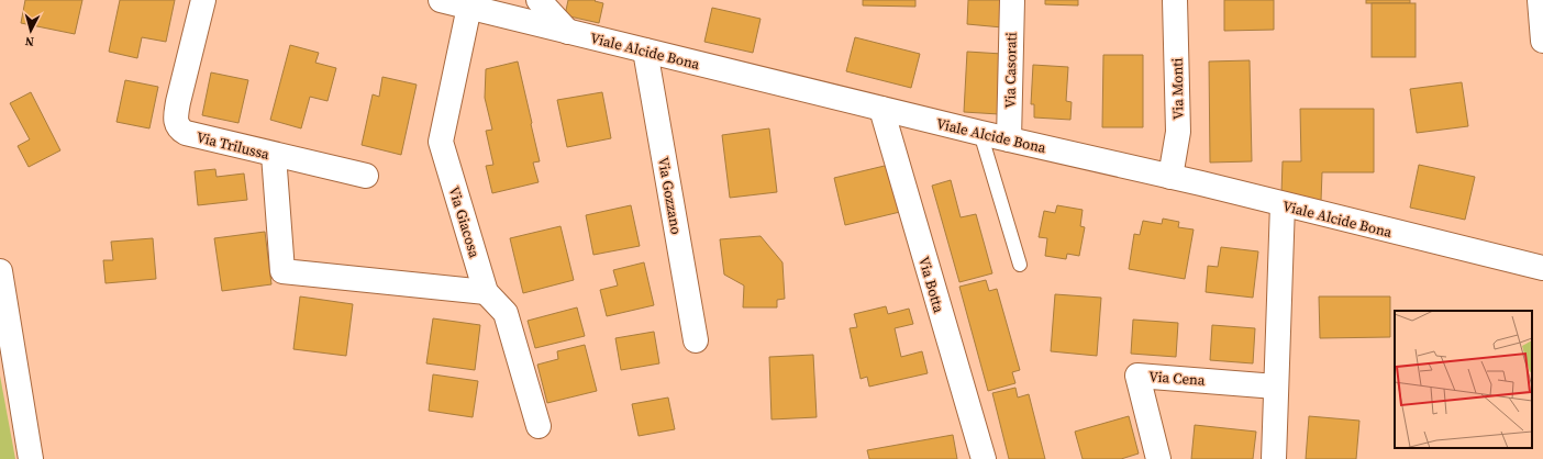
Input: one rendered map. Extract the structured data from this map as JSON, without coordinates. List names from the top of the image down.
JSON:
{
  "streets": {
    "street": [
      "Viale Alcide Bona",
      "Via Casorati",
      "Via Monti",
      "Via Trilussa",
      "Via Gozzano",
      "Via Giacosa",
      "Via Botta",
      "Via Cena"
    ]
  },
  "crossings": [
    ["Viale Alcide Bona", "Via Casorati"],
    ["Viale Alcide Bona", "Via Monti"],
    ["Viale Alcide Bona", "Via Gozzano"],
    ["Viale Alcide Bona", "Via Giacosa"],
    ["Viale Alcide Bona", "Via Botta"]
  ],
  "north": "bottom"
}
